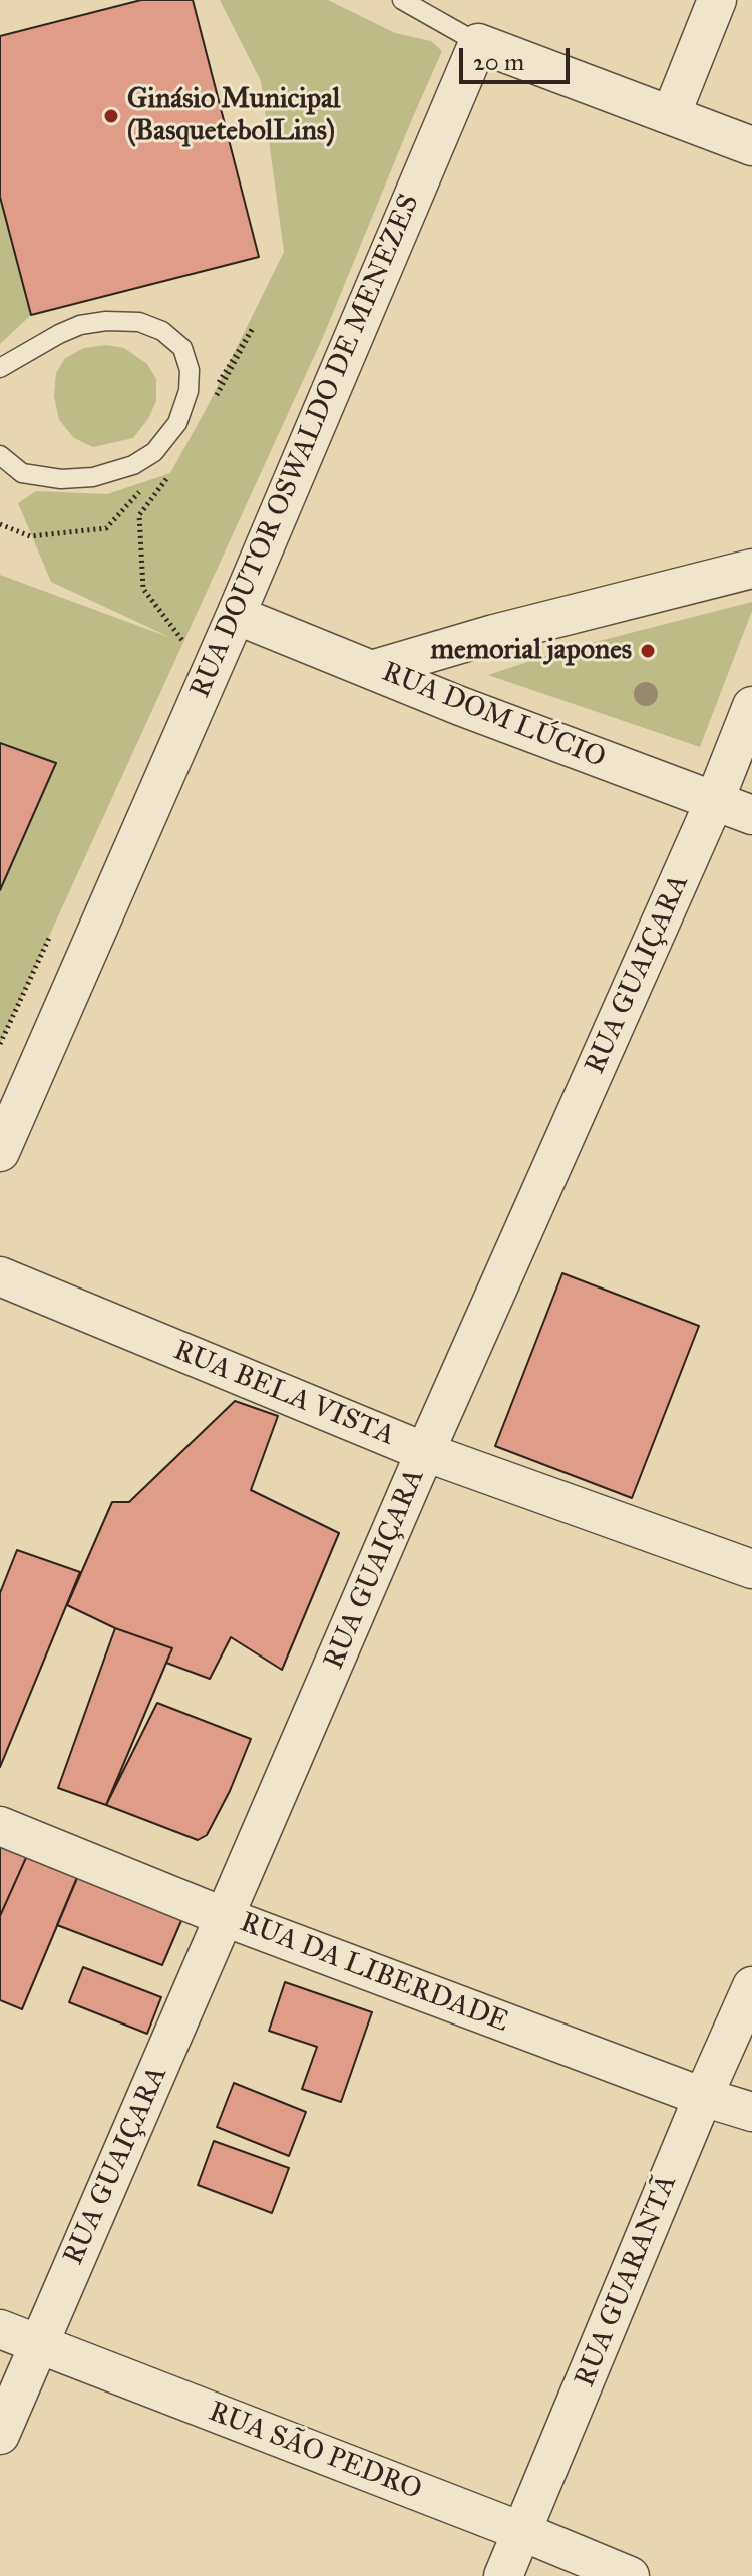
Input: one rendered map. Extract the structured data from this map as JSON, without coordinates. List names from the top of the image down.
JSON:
{
  "streets": {
    "street": [
      "RUA DOUTOR OSWALDO DE MENEZES",
      "RUA DOM LÚCIO",
      "RUA GUAIÇARA",
      "RUA BELA VISTA",
      "RUA DA LIBERDADE",
      "RUA GUARANTÃ",
      "RUA SÃO PEDRO"
    ]
  },
  "crossings": [
    ["RUA DOUTOR OSWALDO DE MENEZES", "RUA DOM LÚCIO"],
    ["RUA DOM LÚCIO", "RUA GUAIÇARA"],
    ["RUA GUAIÇARA", "RUA BELA VISTA"],
    ["RUA GUAIÇARA", "RUA DA LIBERDADE"],
    ["RUA GUAIÇARA", "RUA SÃO PEDRO"],
    ["RUA DA LIBERDADE", "RUA GUARANTÃ"],
    ["RUA GUARANTÃ", "RUA SÃO PEDRO"]
  ],
  "places": ["Ginásio Municipal (BasquetebolLins)", "memorial japones"],
  "scale_bar": "20 m"
}
